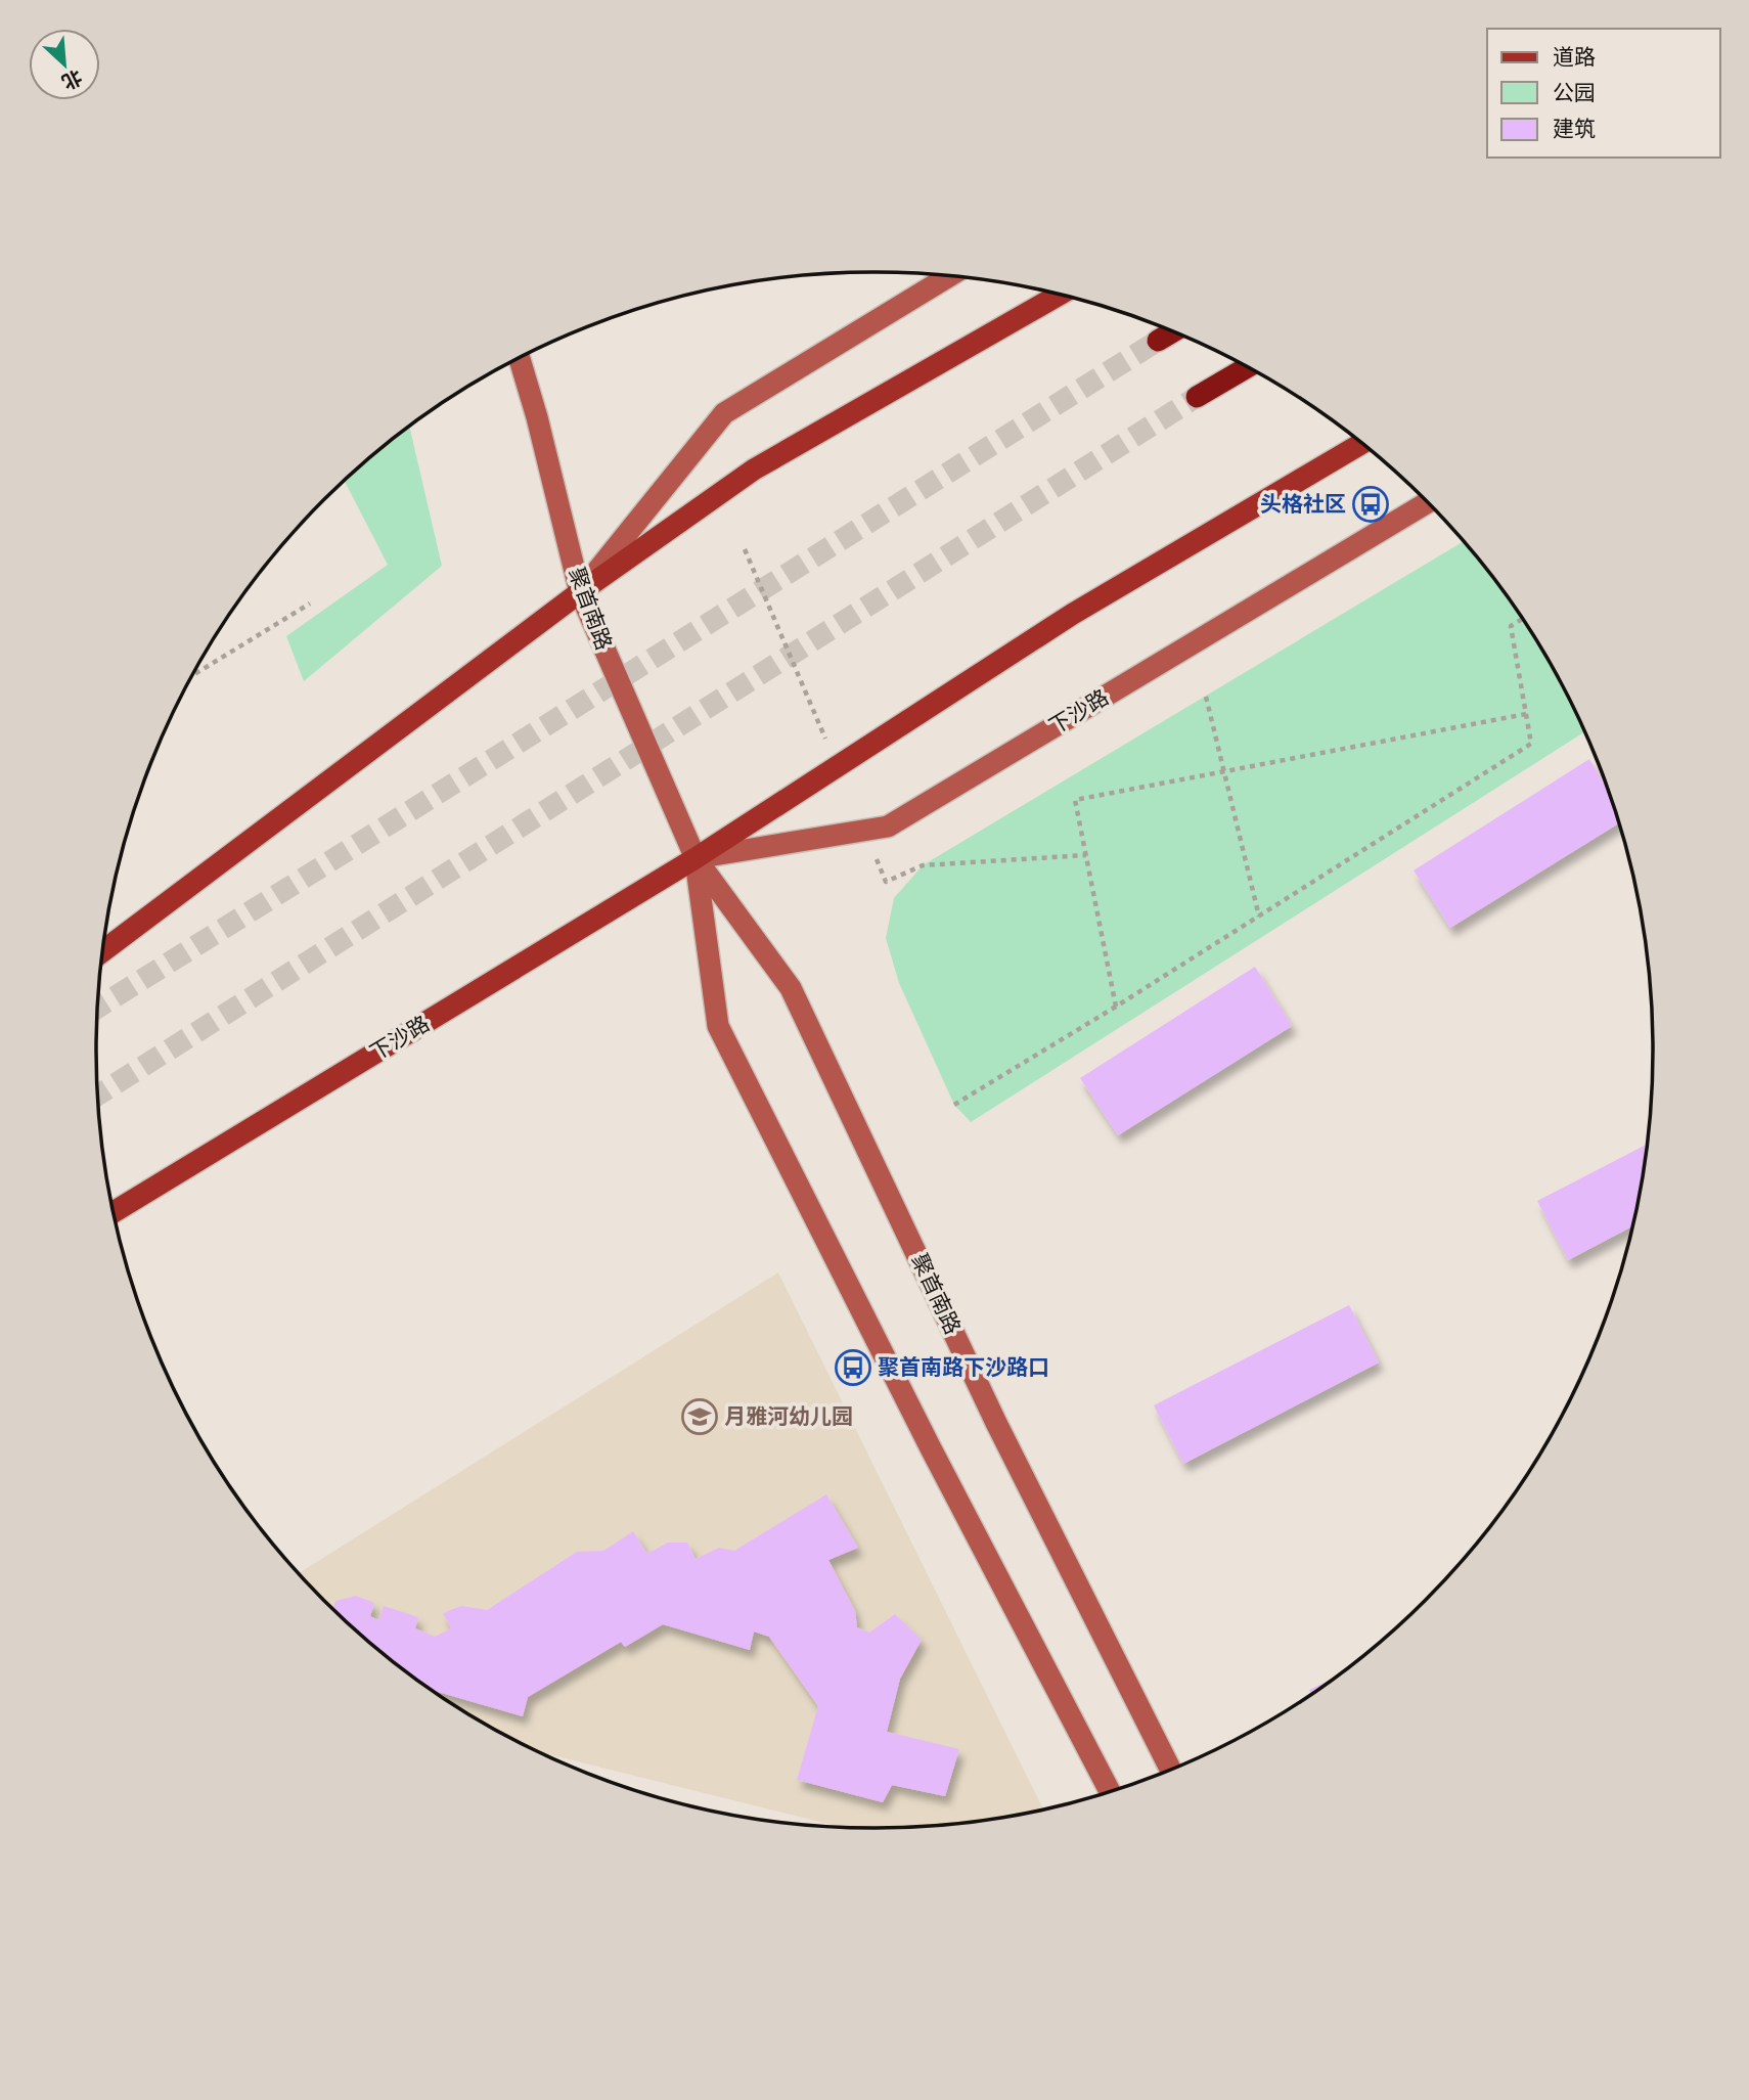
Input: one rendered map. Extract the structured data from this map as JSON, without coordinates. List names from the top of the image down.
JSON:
{
  "streets": {
    "main road": ["下沙路"],
    "street": ["聚首南路"]
  },
  "crossings": [
    ["聚首南路", "下沙路"]
  ],
  "places": {
    "bus stop": ["头格社区", "聚首南路下沙路口"],
    "school or university": ["月雅河幼儿园"]
  },
  "legend": ["道路", "公园", "建筑"],
  "north": "bottom right"
}
